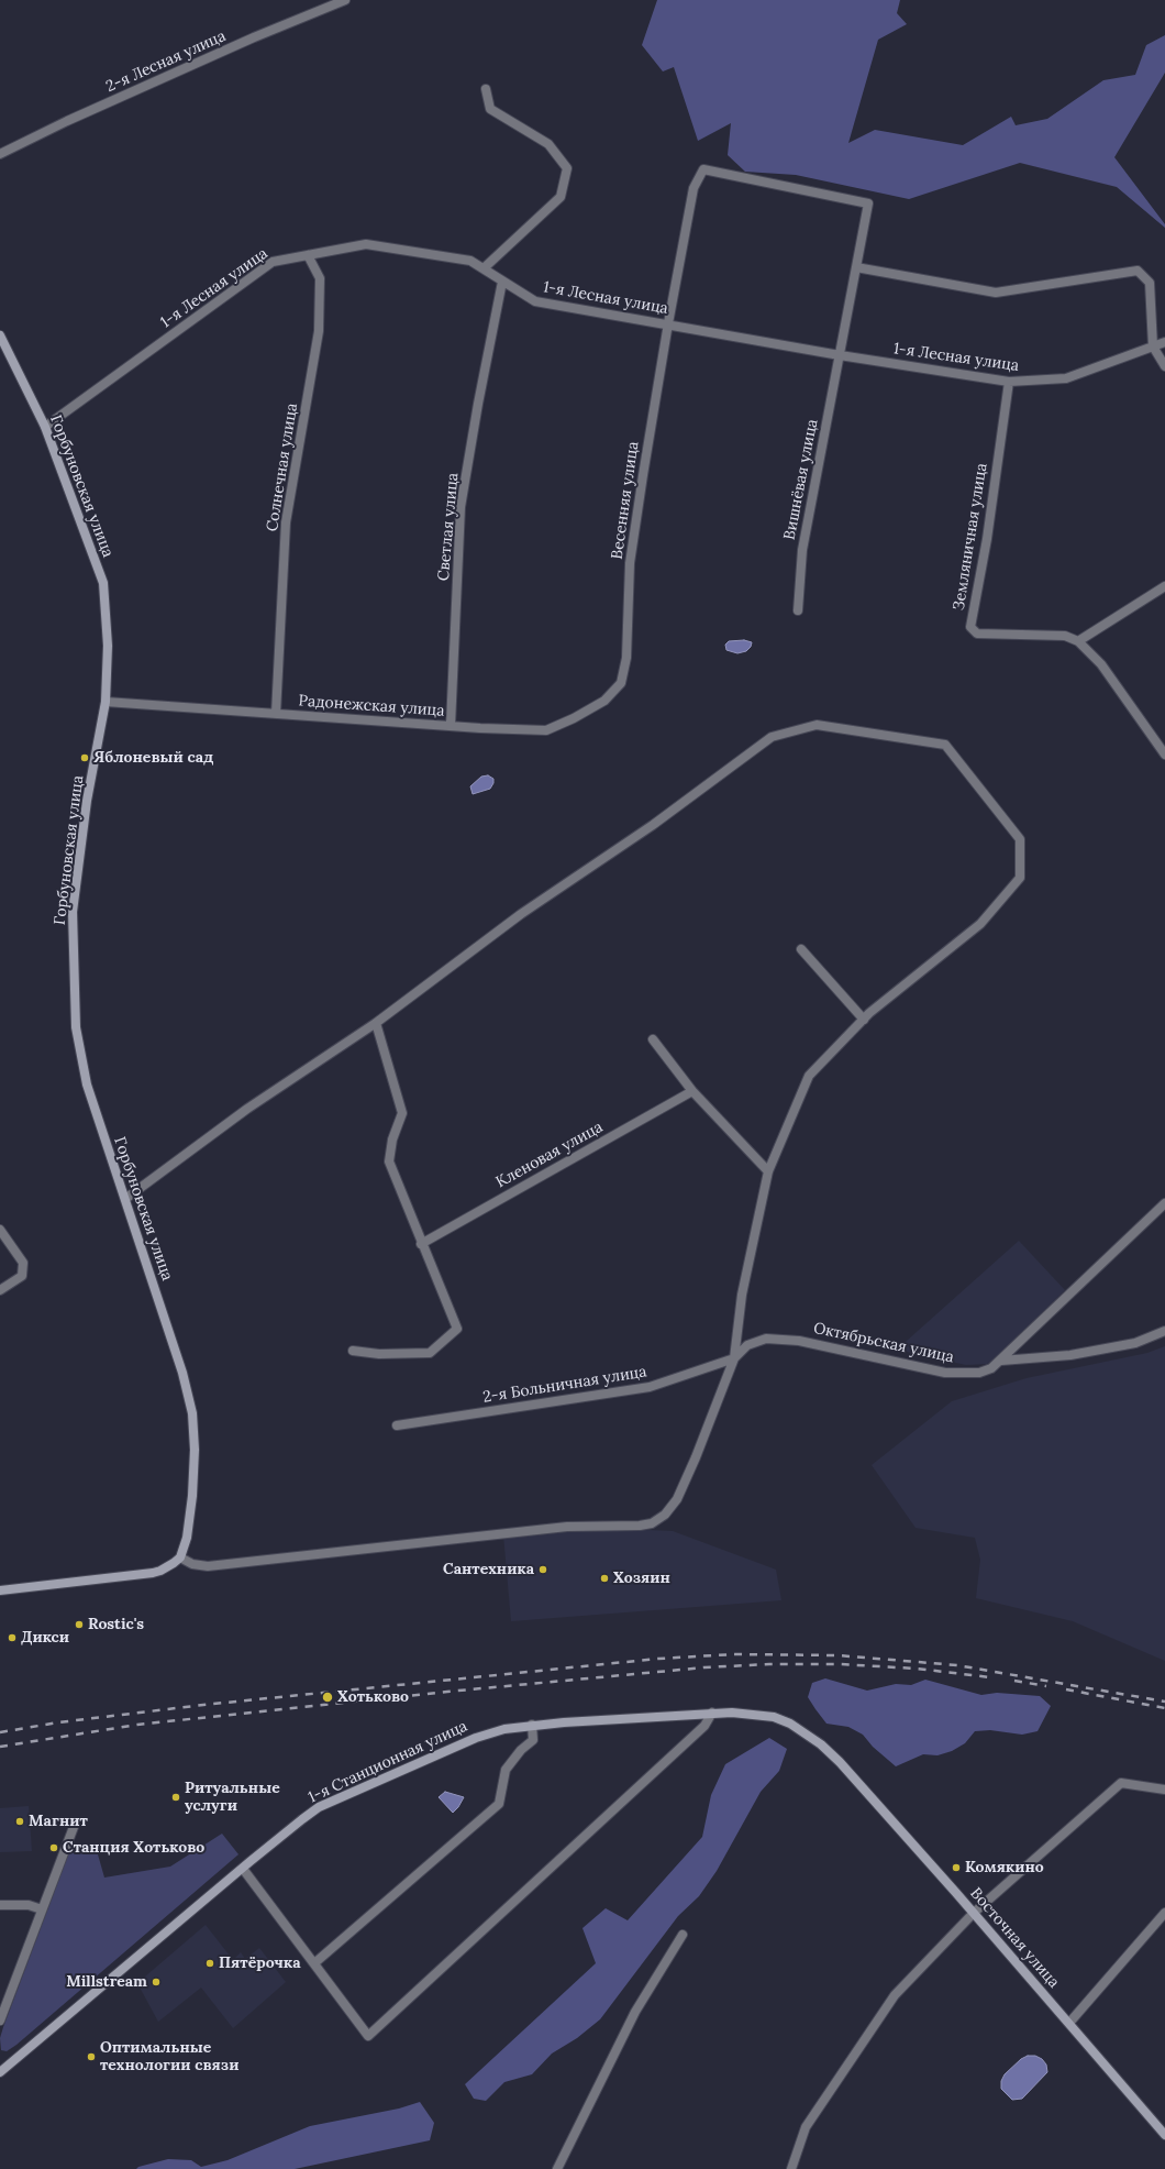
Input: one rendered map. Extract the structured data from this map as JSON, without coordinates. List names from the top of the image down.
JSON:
{
  "streets": {
    "main road": ["Горбуновская улица", "1-я Станционная улица", "Восточная улица"],
    "street": [
      "2-я Лесная улица",
      "1-я Лесная улица",
      "Солнечная улица",
      "Вишнёвая улица",
      "Весенняя улица",
      "Светлая улица",
      "Земляничная улица",
      "Радонежская улица",
      "Кленовая улица",
      "Октябрьская улица",
      "2-я Больничная улица"
    ]
  },
  "crossings": [
    ["1-я Лесная улица", "Солнечная улица"],
    ["1-я Лесная улица", "Вишнёвая улица"],
    ["1-я Лесная улица", "Горбуновская улица"],
    ["1-я Лесная улица", "Весенняя улица"],
    ["1-я Лесная улица", "Светлая улица"],
    ["1-я Лесная улица", "Земляничная улица"],
    ["Солнечная улица", "Радонежская улица"],
    ["Вишнёвая улица", "Весенняя улица"],
    ["Горбуновская улица", "Радонежская улица"],
    ["Горбуновская улица", "Октябрьская улица"],
    ["Весенняя улица", "Радонежская улица"],
    ["Светлая улица", "Радонежская улица"],
    ["Октябрьская улица", "2-я Больничная улица"],
    ["1-я Станционная улица", "Восточная улица"]
  ],
  "places": [
    "Яблоневый сад",
    "Сантехника",
    "Хозяин",
    "Rostic's",
    "Дикси",
    "Хотьково",
    "Ритуальные услуги",
    "Магнит",
    "Станция Хотьково",
    "Комякино",
    "Пятёрочка",
    "Millstream",
    "Оптимальные технологии связи"
  ]
}
